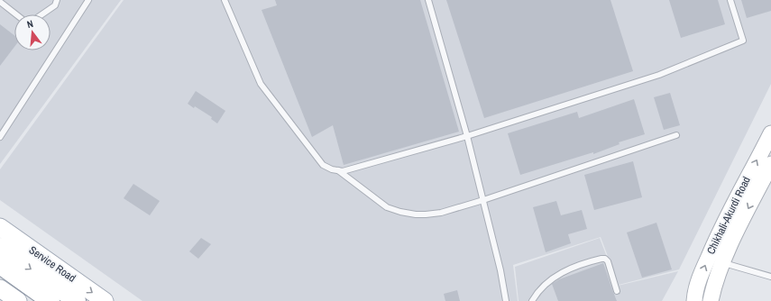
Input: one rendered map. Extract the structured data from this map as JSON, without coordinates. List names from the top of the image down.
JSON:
{
  "streets": {
    "main road": ["Chikhali-Akurdi Road", "Service Road"]
  },
  "one_way": ["Service Road"],
  "north": "top"
}
